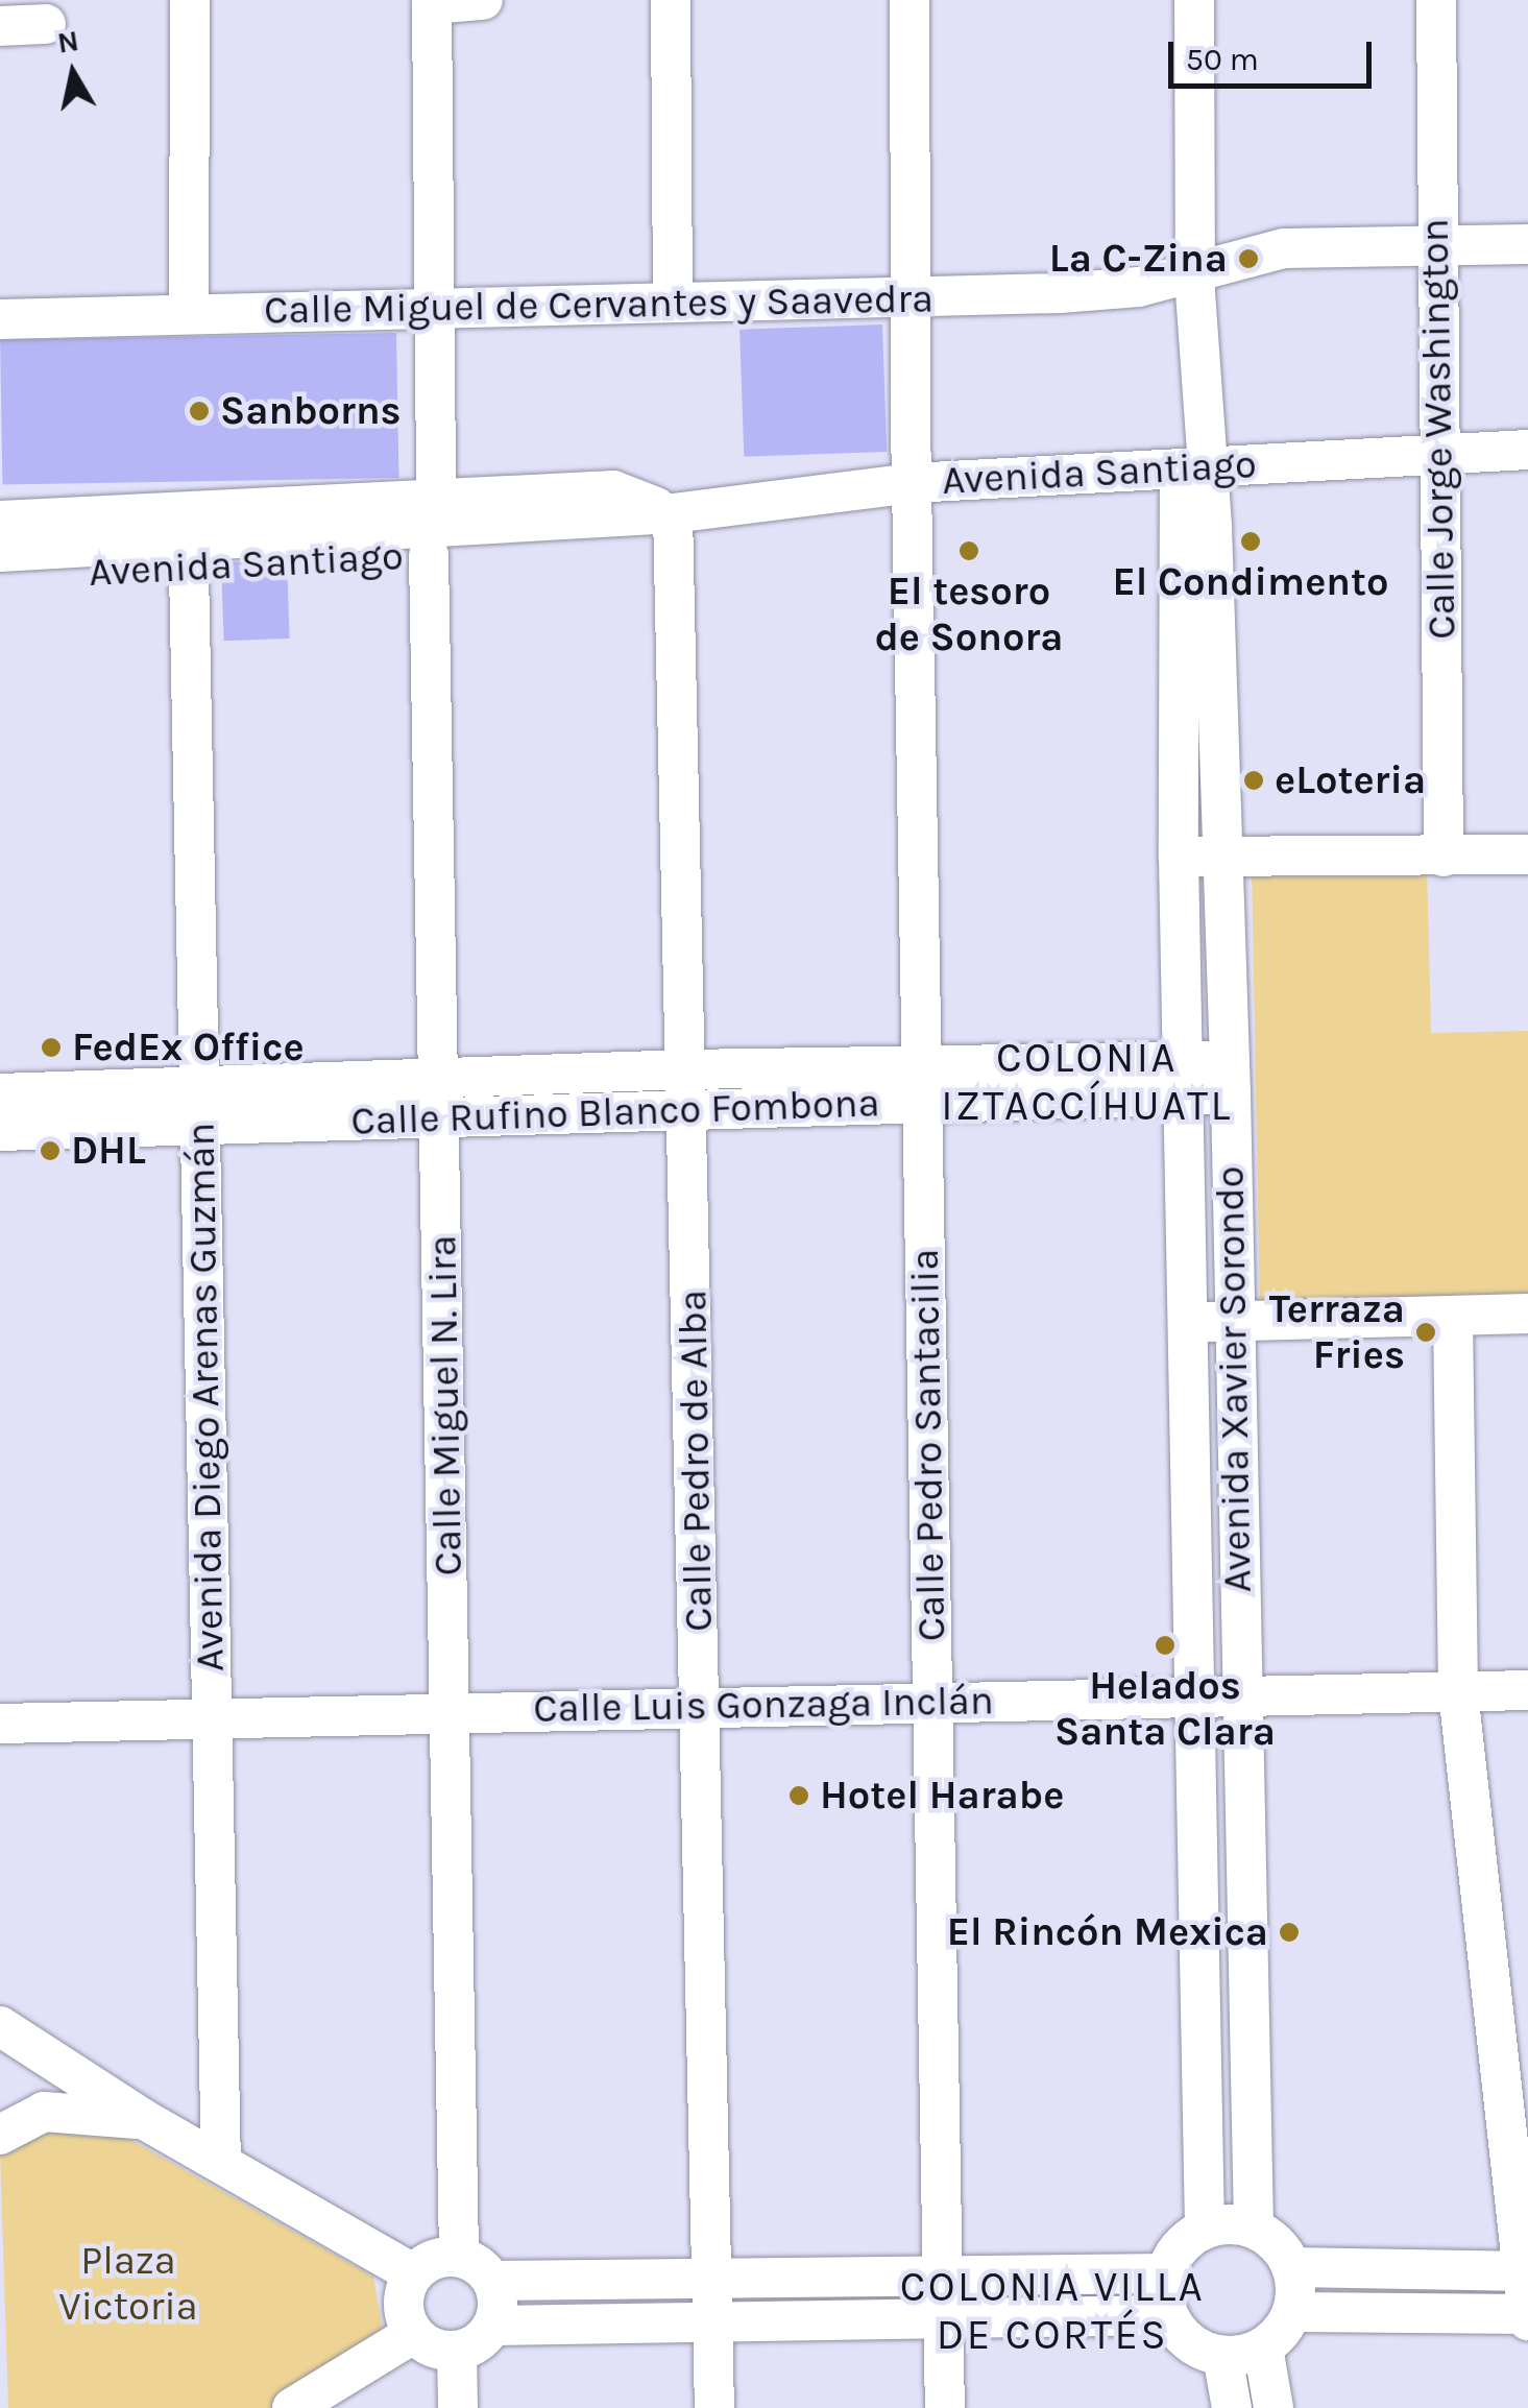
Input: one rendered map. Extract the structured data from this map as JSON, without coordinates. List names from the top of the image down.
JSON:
{
  "streets": {
    "street": [
      "Calle Miguel de Cervantes y Saavedra",
      "Calle Jorge Washington",
      "Avenida Santiago",
      "Calle Rufino Blanco Fombona",
      "Avenida Xavier Sorondo",
      "Avenida Diego Arenas Guzmán",
      "Calle Miguel N. Lira",
      "Calle Pedro Santacilia",
      "Calle Pedro de Alba",
      "Calle Luis Gonzaga Inclán"
    ]
  },
  "crossings": [
    ["Calle Miguel de Cervantes y Saavedra", "Calle Jorge Washington"],
    ["Calle Miguel de Cervantes y Saavedra", "Calle Pedro Santacilia"],
    ["Calle Jorge Washington", "Avenida Santiago"],
    ["Avenida Santiago", "Avenida Xavier Sorondo"],
    ["Avenida Santiago", "Avenida Diego Arenas Guzmán"],
    ["Avenida Santiago", "Calle Miguel N. Lira"],
    ["Avenida Santiago", "Calle Pedro Santacilia"],
    ["Avenida Santiago", "Calle Pedro de Alba"],
    ["Calle Rufino Blanco Fombona", "Avenida Xavier Sorondo"],
    ["Calle Rufino Blanco Fombona", "Avenida Diego Arenas Guzmán"],
    ["Calle Rufino Blanco Fombona", "Calle Miguel N. Lira"],
    ["Calle Rufino Blanco Fombona", "Calle Pedro Santacilia"],
    ["Calle Rufino Blanco Fombona", "Calle Pedro de Alba"],
    ["Avenida Xavier Sorondo", "Calle Luis Gonzaga Inclán"],
    ["Avenida Diego Arenas Guzmán", "Calle Luis Gonzaga Inclán"],
    ["Calle Miguel N. Lira", "Calle Luis Gonzaga Inclán"],
    ["Calle Pedro Santacilia", "Calle Luis Gonzaga Inclán"],
    ["Calle Pedro de Alba", "Calle Luis Gonzaga Inclán"]
  ],
  "districts": ["COLONIA IZTACCÍHUATL", "COLONIA VILLA DE CORTÉS"],
  "parks": ["Plaza Victoria"],
  "places": [
    "La C-Zina",
    "Sanborns",
    "El Condimento",
    "El tesoro de Sonora",
    "eLoteria",
    "FedEx Office",
    "DHL",
    "Terraza Fries",
    "Helados Santa Clara",
    "Hotel Harabe",
    "El Rincón Mexica"
  ],
  "scale_bar": "50 m",
  "north": "top"
}
